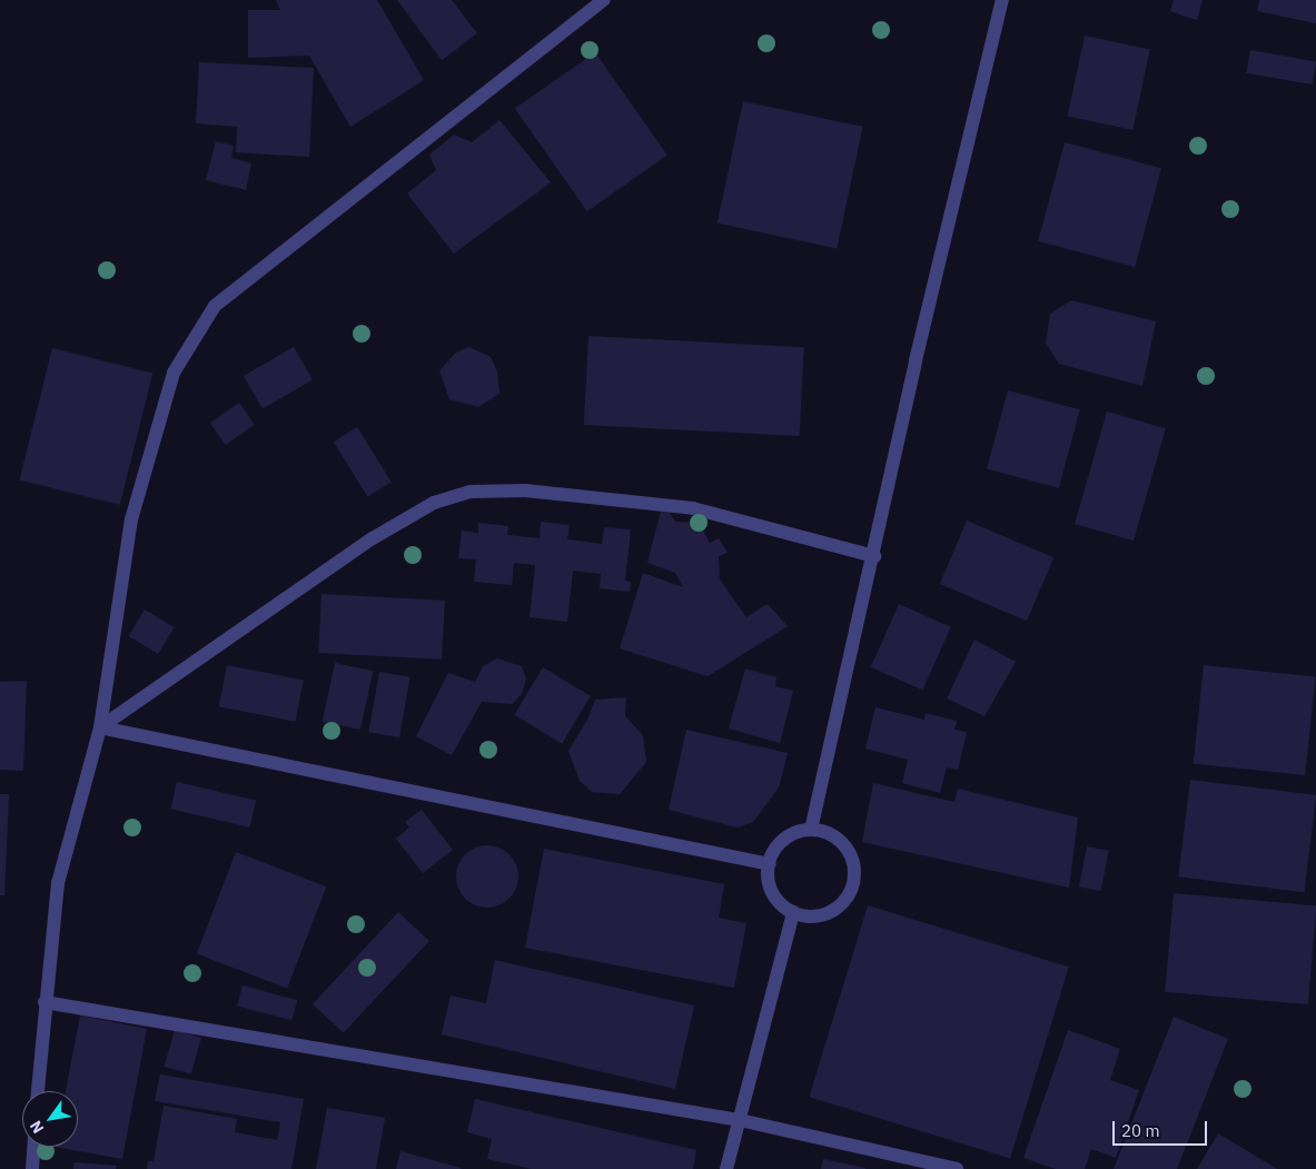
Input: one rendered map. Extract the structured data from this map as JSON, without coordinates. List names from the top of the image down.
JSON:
{
  "scale_bar": "20 m",
  "north": "bottom left"
}
